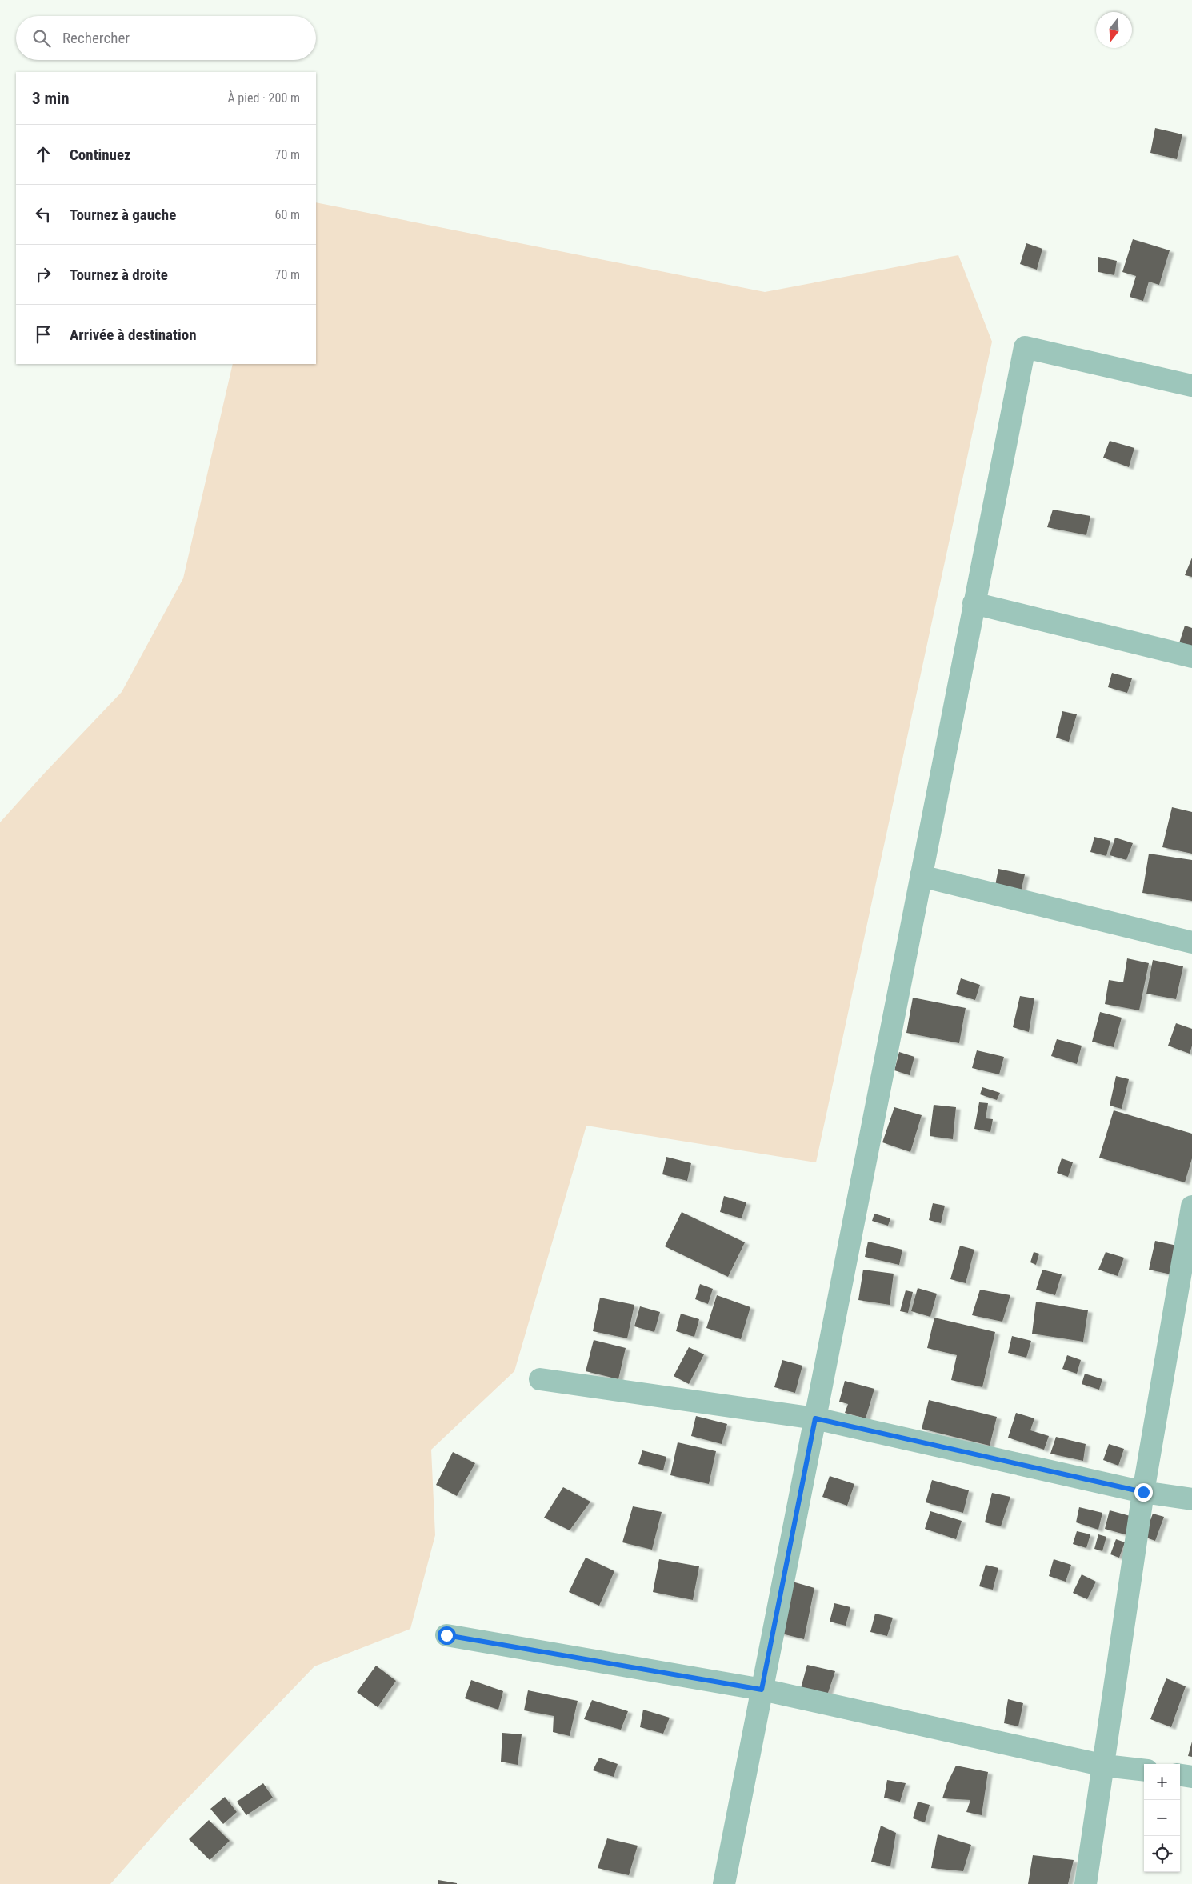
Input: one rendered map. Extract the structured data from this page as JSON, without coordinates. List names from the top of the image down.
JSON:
{
  "north": "bottom",
  "page": {
    "search": "Rechercher",
    "heading": ["3 min", "À pied · 200 m"],
    "list": [
      ["Continuez", "70 m"],
      ["Tournez à gauche", "60 m"],
      ["Tournez à droite", "70 m"],
      "Arrivée à destination"
    ],
    "map_buttons": ["+", "−"]
  }
}
